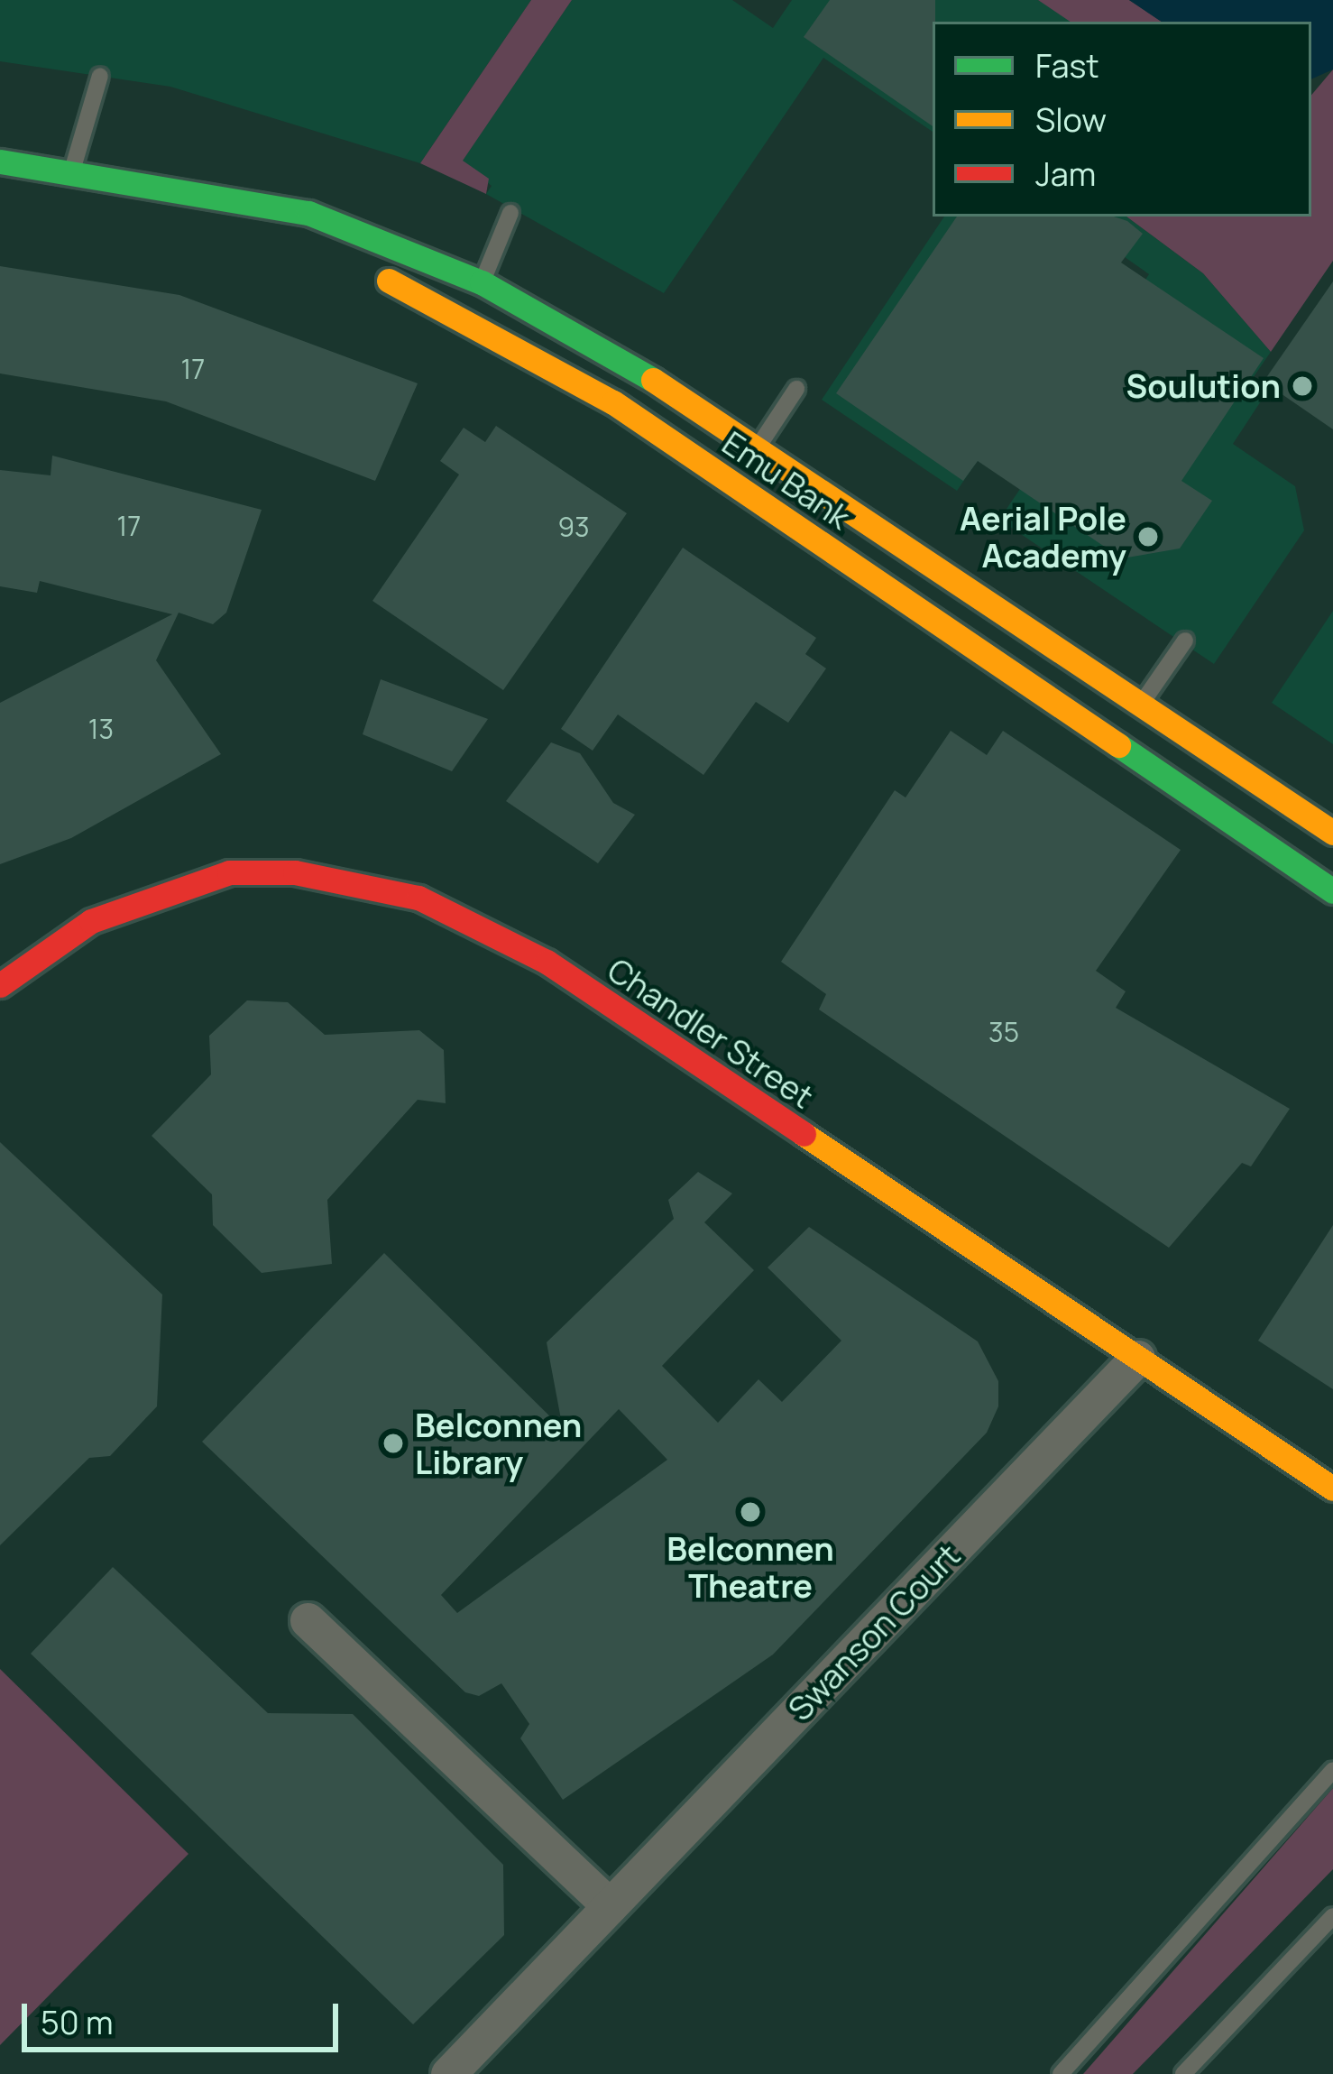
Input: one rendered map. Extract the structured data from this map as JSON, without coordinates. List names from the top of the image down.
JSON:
{
  "streets": {
    "street": ["Emu Bank", "Chandler Street", "Swanson Court"]
  },
  "crossings": [
    ["Chandler Street", "Swanson Court"]
  ],
  "places": [
    "Soulution",
    "Aerial Pole Academy",
    "Belconnen Library",
    "Belconnen Theatre"
  ],
  "house_numbers": [
    "17",
    "17",
    "93",
    "13",
    "35"
  ],
  "legend": ["Fast", "Slow", "Jam"],
  "scale_bar": "50 m"
}
